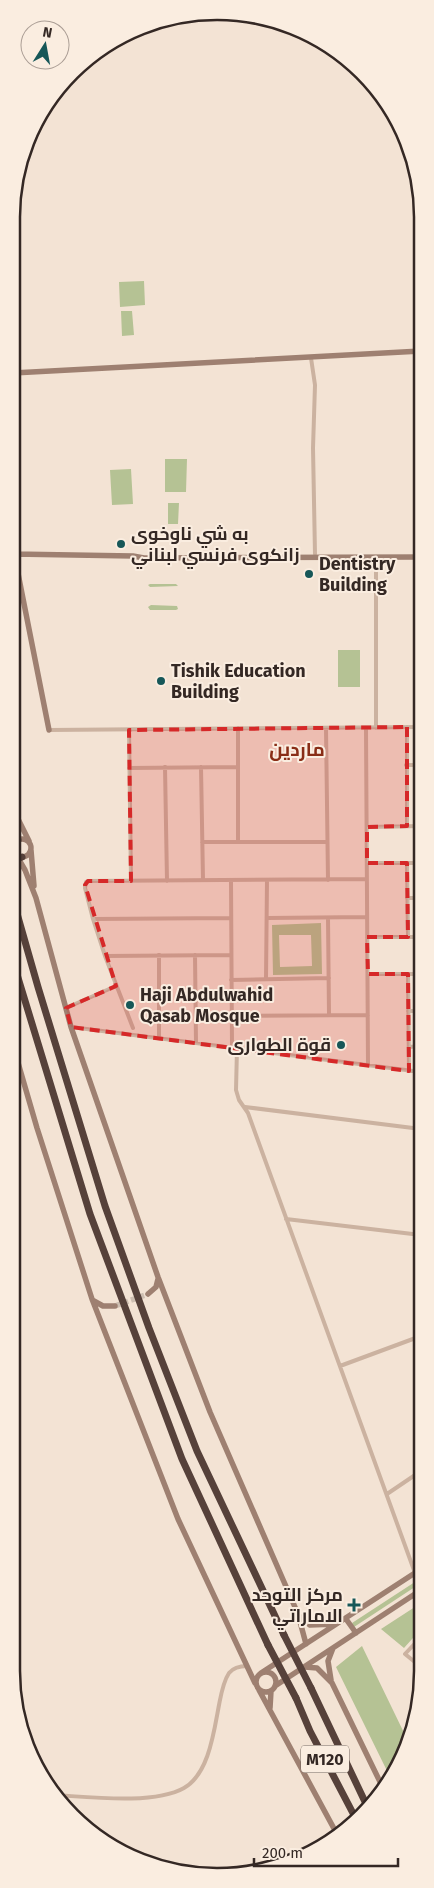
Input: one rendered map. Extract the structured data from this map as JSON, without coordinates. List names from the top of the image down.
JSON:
{
  "streets": {
    "highway": ["M120"]
  },
  "districts": ["ماردین"],
  "places": {
    "other": [
      "به شي ناوخوى زانكوى فرنسي لبناني",
      "Dentistry Building",
      "Tishik Education Building",
      "Haji Abdulwahid Qasab Mosque",
      "قوة الطواری"
    ],
    "health": ["مركز التوحد الاماراتي"]
  },
  "scale_bar": "200 m",
  "north": "top"
}
